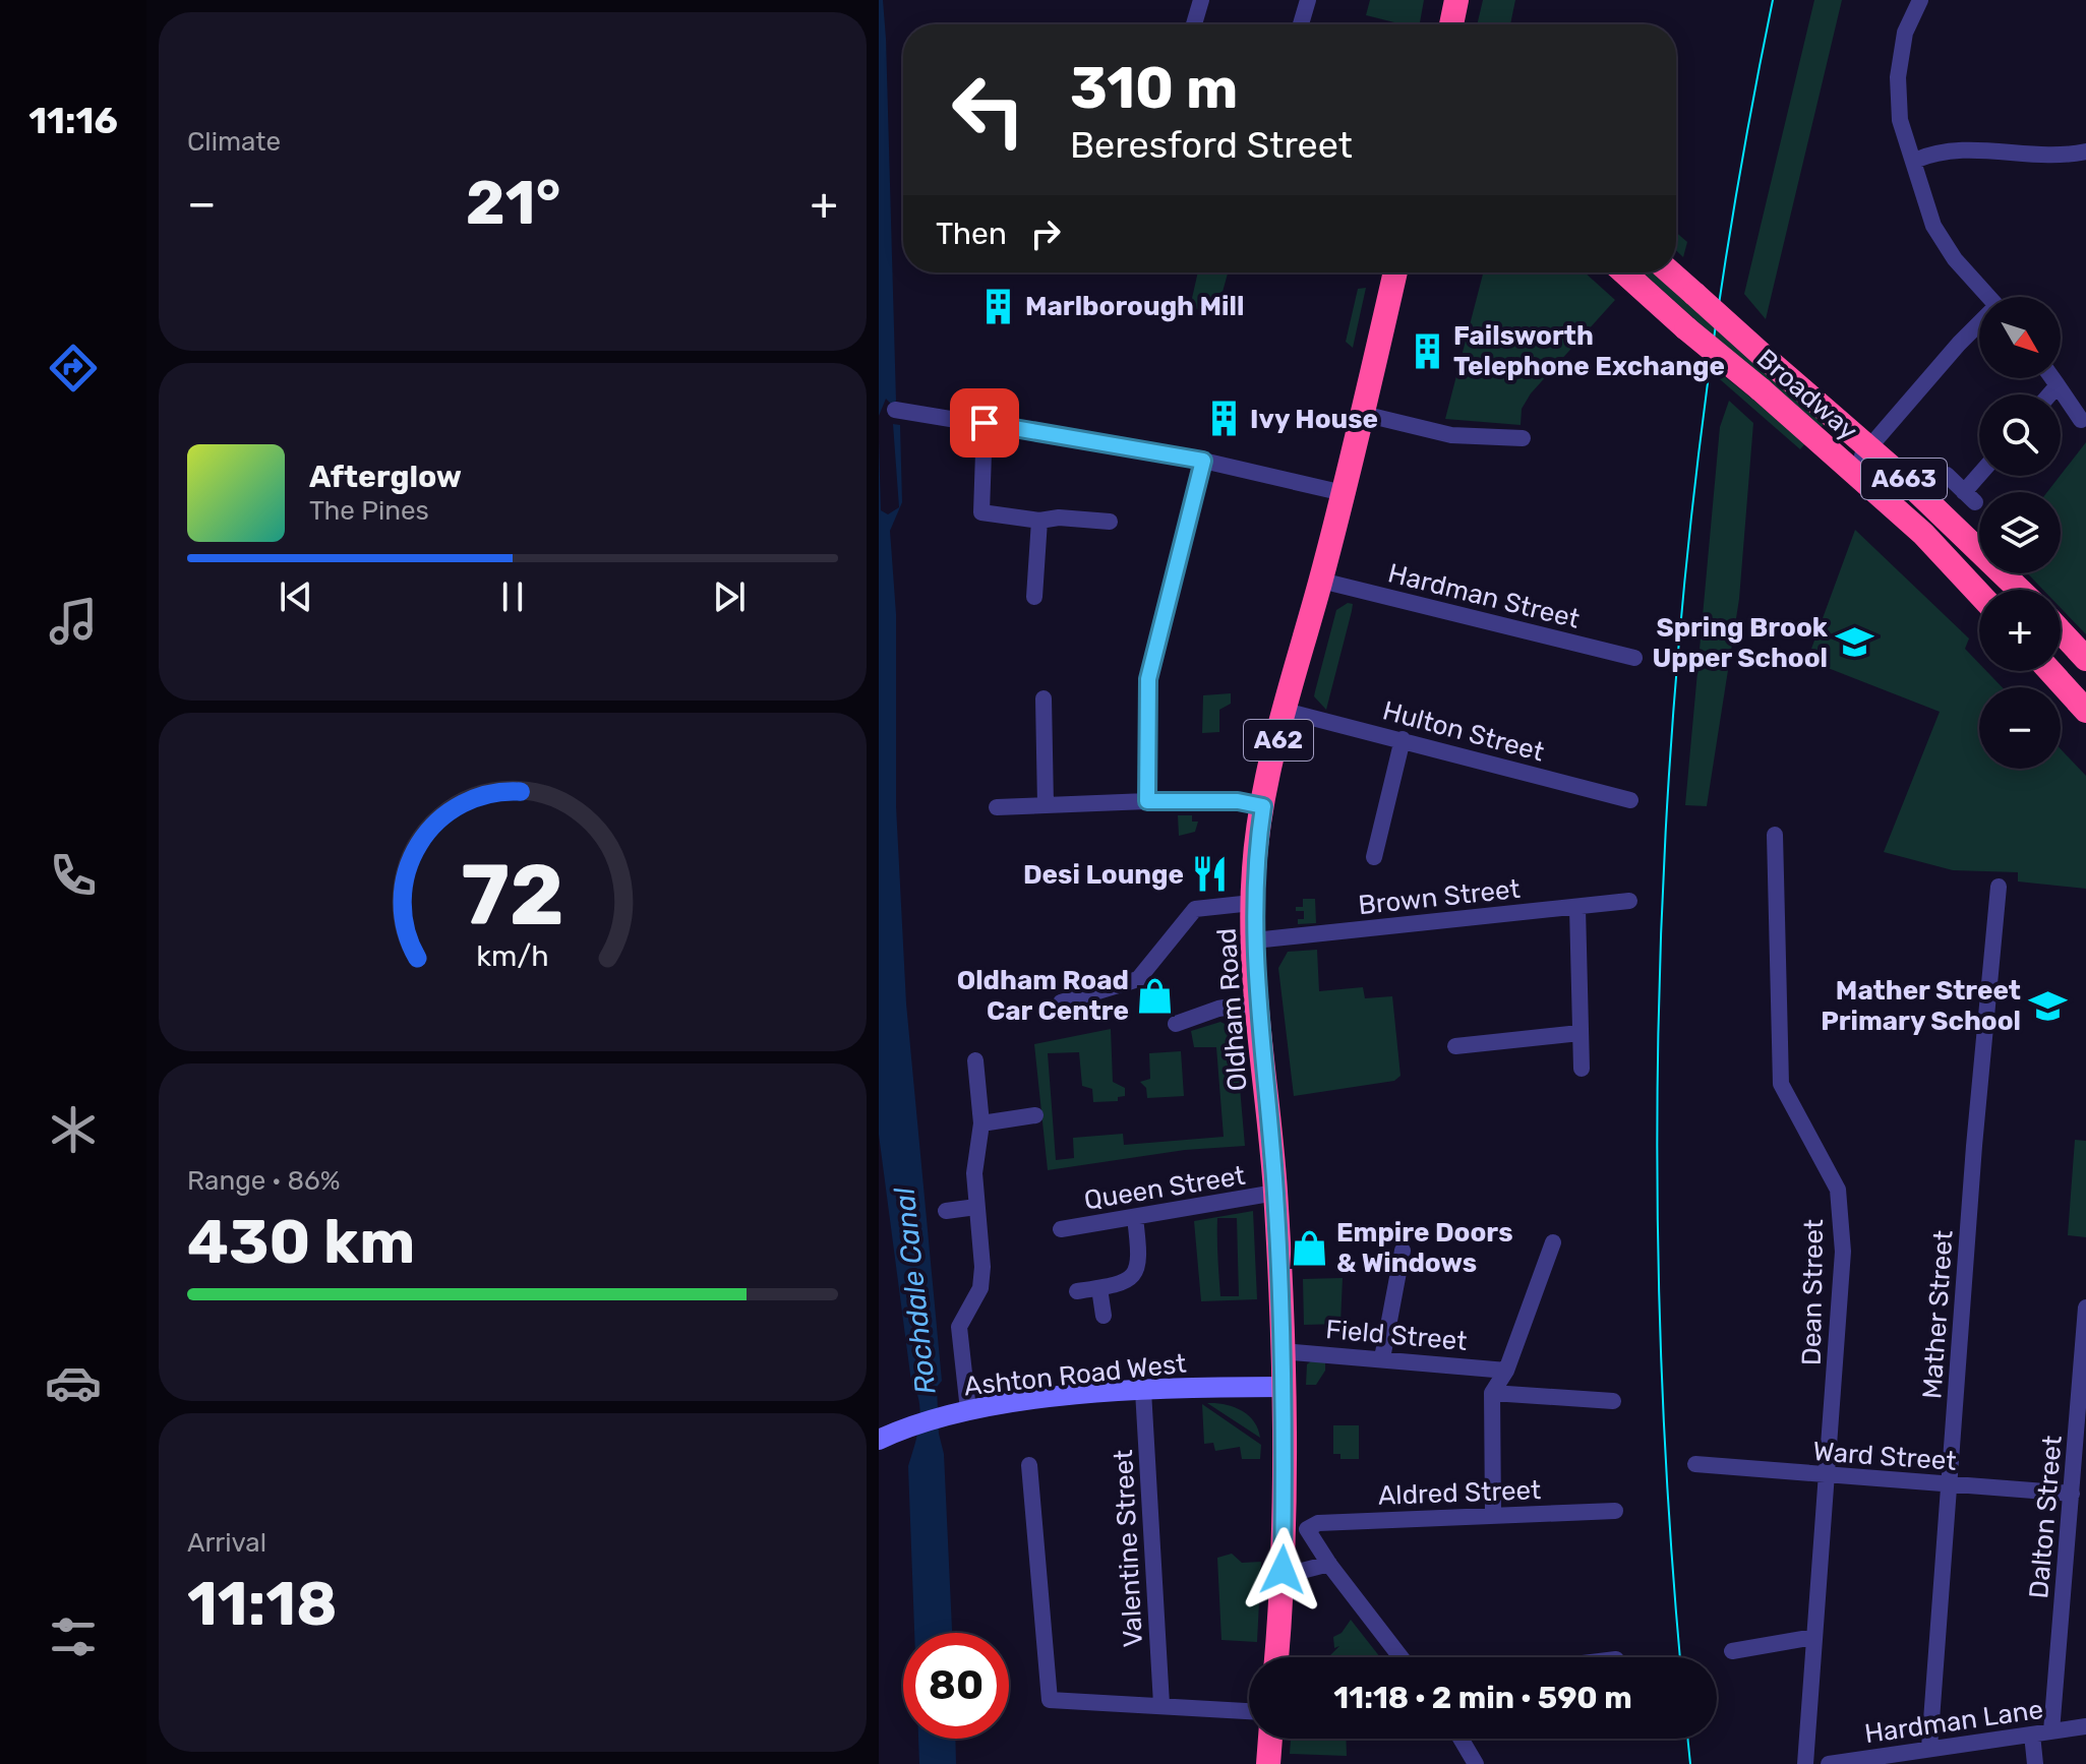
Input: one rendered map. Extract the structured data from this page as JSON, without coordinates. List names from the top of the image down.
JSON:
{
  "streets": {
    "highway": [
      "Broadway",
      "A663",
      "A62",
      "Oldham Road"
    ],
    "street": [
      "Hardman Street",
      "Hulton Street",
      "Brown Street",
      "Queen Street",
      "Dean Street",
      "Mather Street",
      "Field Street",
      "Ashton Road West",
      "Ward Street",
      "Aldred Street",
      "Dalton Street",
      "Valentine Street",
      "Hardman Lane"
    ]
  },
  "crossings": [
    ["Hardman Street", "Oldham Road"],
    ["Hulton Street", "Oldham Road"],
    ["Brown Street", "Oldham Road"],
    ["Oldham Road", "Queen Street"],
    ["Oldham Road", "Field Street"],
    ["Oldham Road", "Ashton Road West"],
    ["Oldham Road", "Aldred Street"],
    ["Dean Street", "Ward Street"],
    ["Mather Street", "Ward Street"],
    ["Mather Street", "Hardman Lane"],
    ["Ashton Road West", "Valentine Street"],
    ["Ward Street", "Dalton Street"],
    ["Dalton Street", "Hardman Lane"]
  ],
  "water": ["Rochdale Canal"],
  "places": {
    "building": ["Marlborough Mill", "Failsworth Telephone Exchange", "Ivy House"],
    "school or university": ["Spring Brook Upper School", "Mather Street Primary School"],
    "restaurant": ["Desi Lounge"],
    "shop": ["Oldham Road Car Centre", "Empire Doors & Windows"]
  },
  "north": "bottom right",
  "page": {
    "tabs": "11:16",
    "tile": [
      "Climate",
      ["Range · 86%", "430 km"],
      ["Arrival", "11:18"]
    ],
    "turn": ["310 m", "Beresford Street"],
    "heat": ["−", "21°", "+"],
    "then": "Then",
    "map_buttons": ["+", "−"],
    "song": ["Afterglow", "The Pines"],
    "limit": "80",
    "trip": "11:18 · 2 min · 590 m",
    "gauge": ["72", "km/h"]
  }
}
